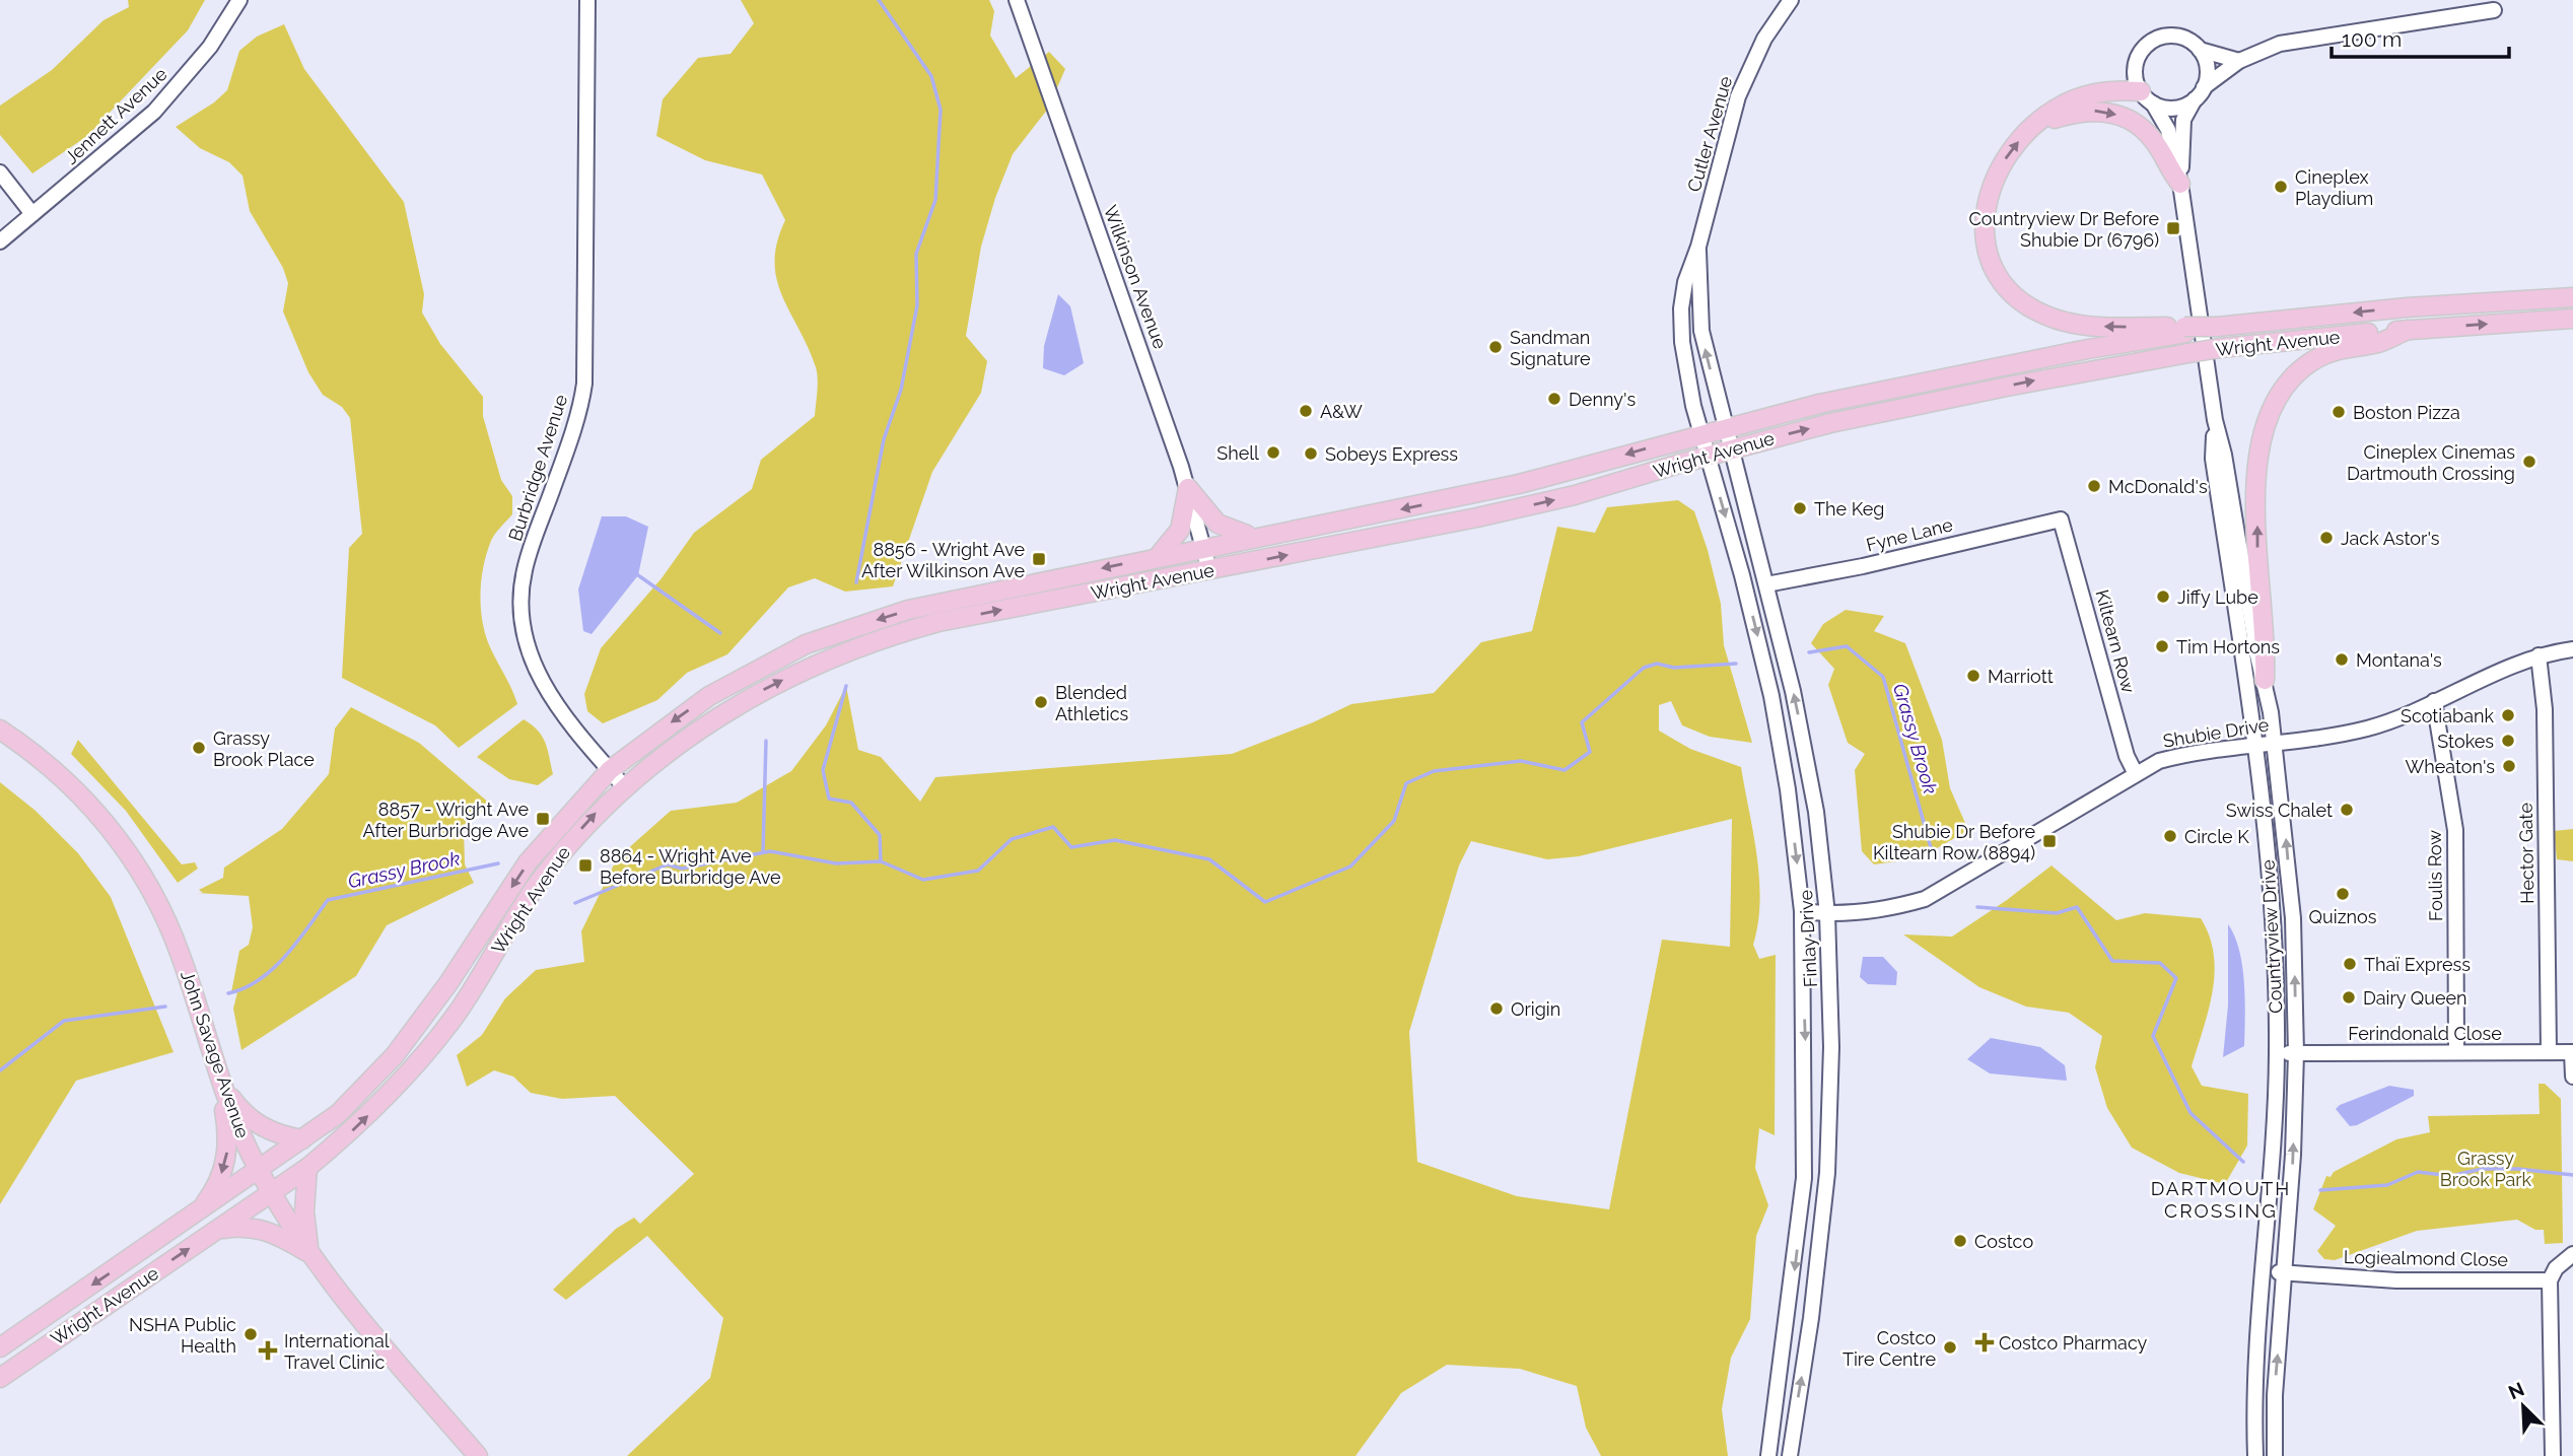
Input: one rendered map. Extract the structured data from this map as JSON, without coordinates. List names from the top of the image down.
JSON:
{
  "streets": {
    "main road": ["Wright Avenue", "John Savage Avenue"],
    "street": [
      "Jennett Avenue",
      "Cutler Avenue",
      "Wilkinson Avenue",
      "Burbridge Avenue",
      "Fyne Lane",
      "Kiltearn Row",
      "Shubie Drive",
      "Hector Gate",
      "Foulis Row",
      "Countryview Drive",
      "Finlay Drive",
      "Ferindonald Close",
      "Logiealmond Close"
    ]
  },
  "crossings": [
    ["Cutler Avenue", "Wright Avenue"],
    ["Cutler Avenue", "Finlay Drive"],
    ["Wilkinson Avenue", "Wright Avenue"],
    ["Wright Avenue", "Burbridge Avenue"],
    ["Wright Avenue", "Finlay Drive"],
    ["Wright Avenue", "John Savage Avenue"],
    ["Fyne Lane", "Kiltearn Row"],
    ["Fyne Lane", "Finlay Drive"],
    ["Kiltearn Row", "Shubie Drive"],
    ["Shubie Drive", "Hector Gate"],
    ["Shubie Drive", "Foulis Row"],
    ["Shubie Drive", "Countryview Drive"],
    ["Shubie Drive", "Finlay Drive"],
    ["Hector Gate", "Ferindonald Close"],
    ["Foulis Row", "Ferindonald Close"],
    ["Countryview Drive", "Ferindonald Close"],
    ["Countryview Drive", "Logiealmond Close"]
  ],
  "districts": ["DARTMOUTH CROSSING"],
  "water": ["Grassy Brook"],
  "parks": ["Grassy Brook Park"],
  "places": {
    "other": [
      "Cineplex Playdium",
      "Sandman Signature",
      "Denny's",
      "A&W",
      "Boston Pizza",
      "Shell",
      "Sobeys Express",
      "Cineplex Cinemas Dartmouth Crossing",
      "McDonald's",
      "The Keg",
      "Jack Astor's",
      "Jiffy Lube",
      "Tim Hortons",
      "Montana's",
      "Marriott",
      "Blended Athletics",
      "Scotiabank",
      "Stokes",
      "Grassy Brook Place",
      "Wheaton's",
      "Swiss Chalet",
      "Circle K",
      "Quiznos",
      "Thaï Express",
      "Dairy Queen",
      "Origin",
      "Costco",
      "NSHA Public Health",
      "Costco Tire Centre"
    ],
    "transit": [
      "Countryview Dr Before Shubie Dr (6796)",
      "8856 - Wright Ave After Wilkinson Ave",
      "8857 - Wright Ave After Burbridge Ave",
      "Shubie Dr Before Kiltearn Row (8894)",
      "8864 - Wright Ave Before Burbridge Ave"
    ],
    "health": ["Costco Pharmacy", "International Travel Clinic"]
  },
  "scale_bar": "100 m",
  "north": "top left"
}
